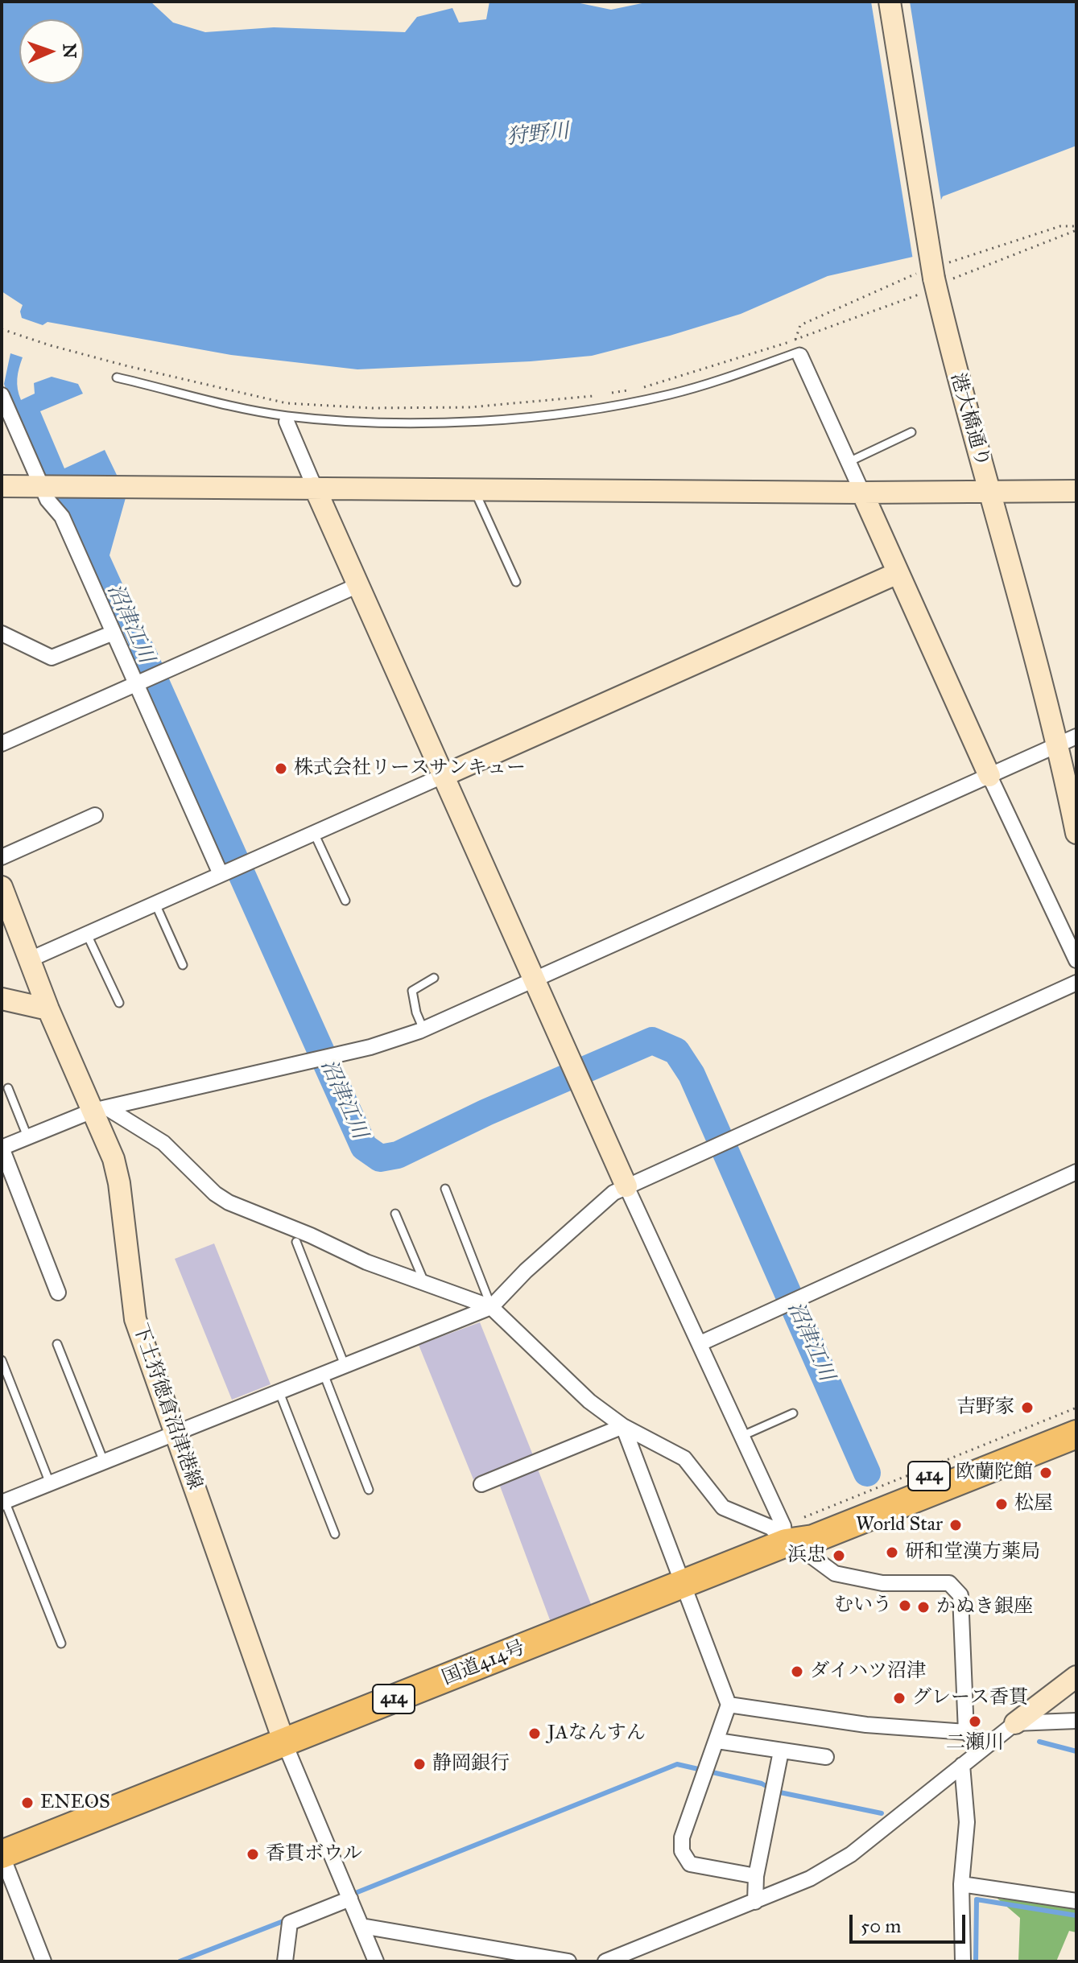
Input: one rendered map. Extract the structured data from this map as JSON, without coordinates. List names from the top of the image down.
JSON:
{
  "streets": {
    "highway": ["414", "国道414号"],
    "street": ["港大橋通り", "下土狩徳倉沼津港線"]
  },
  "crossings": [
    ["下土狩徳倉沼津港線", "国道414号"]
  ],
  "water": ["狩野川", "沼津江川"],
  "places": [
    "株式会社リースサンキュー",
    "吉野家",
    "欧蘭陀館",
    "松屋",
    "World Star",
    "研和堂漢方薬局",
    "浜忠",
    "むいう",
    "かぬき銀座",
    "ダイハツ沼津",
    "グレース香貫",
    "二瀬川",
    "JAなんすん",
    "静岡銀行",
    "ENEOS",
    "香貫ボウル"
  ],
  "scale_bar": "50 m",
  "north": "right"
}
